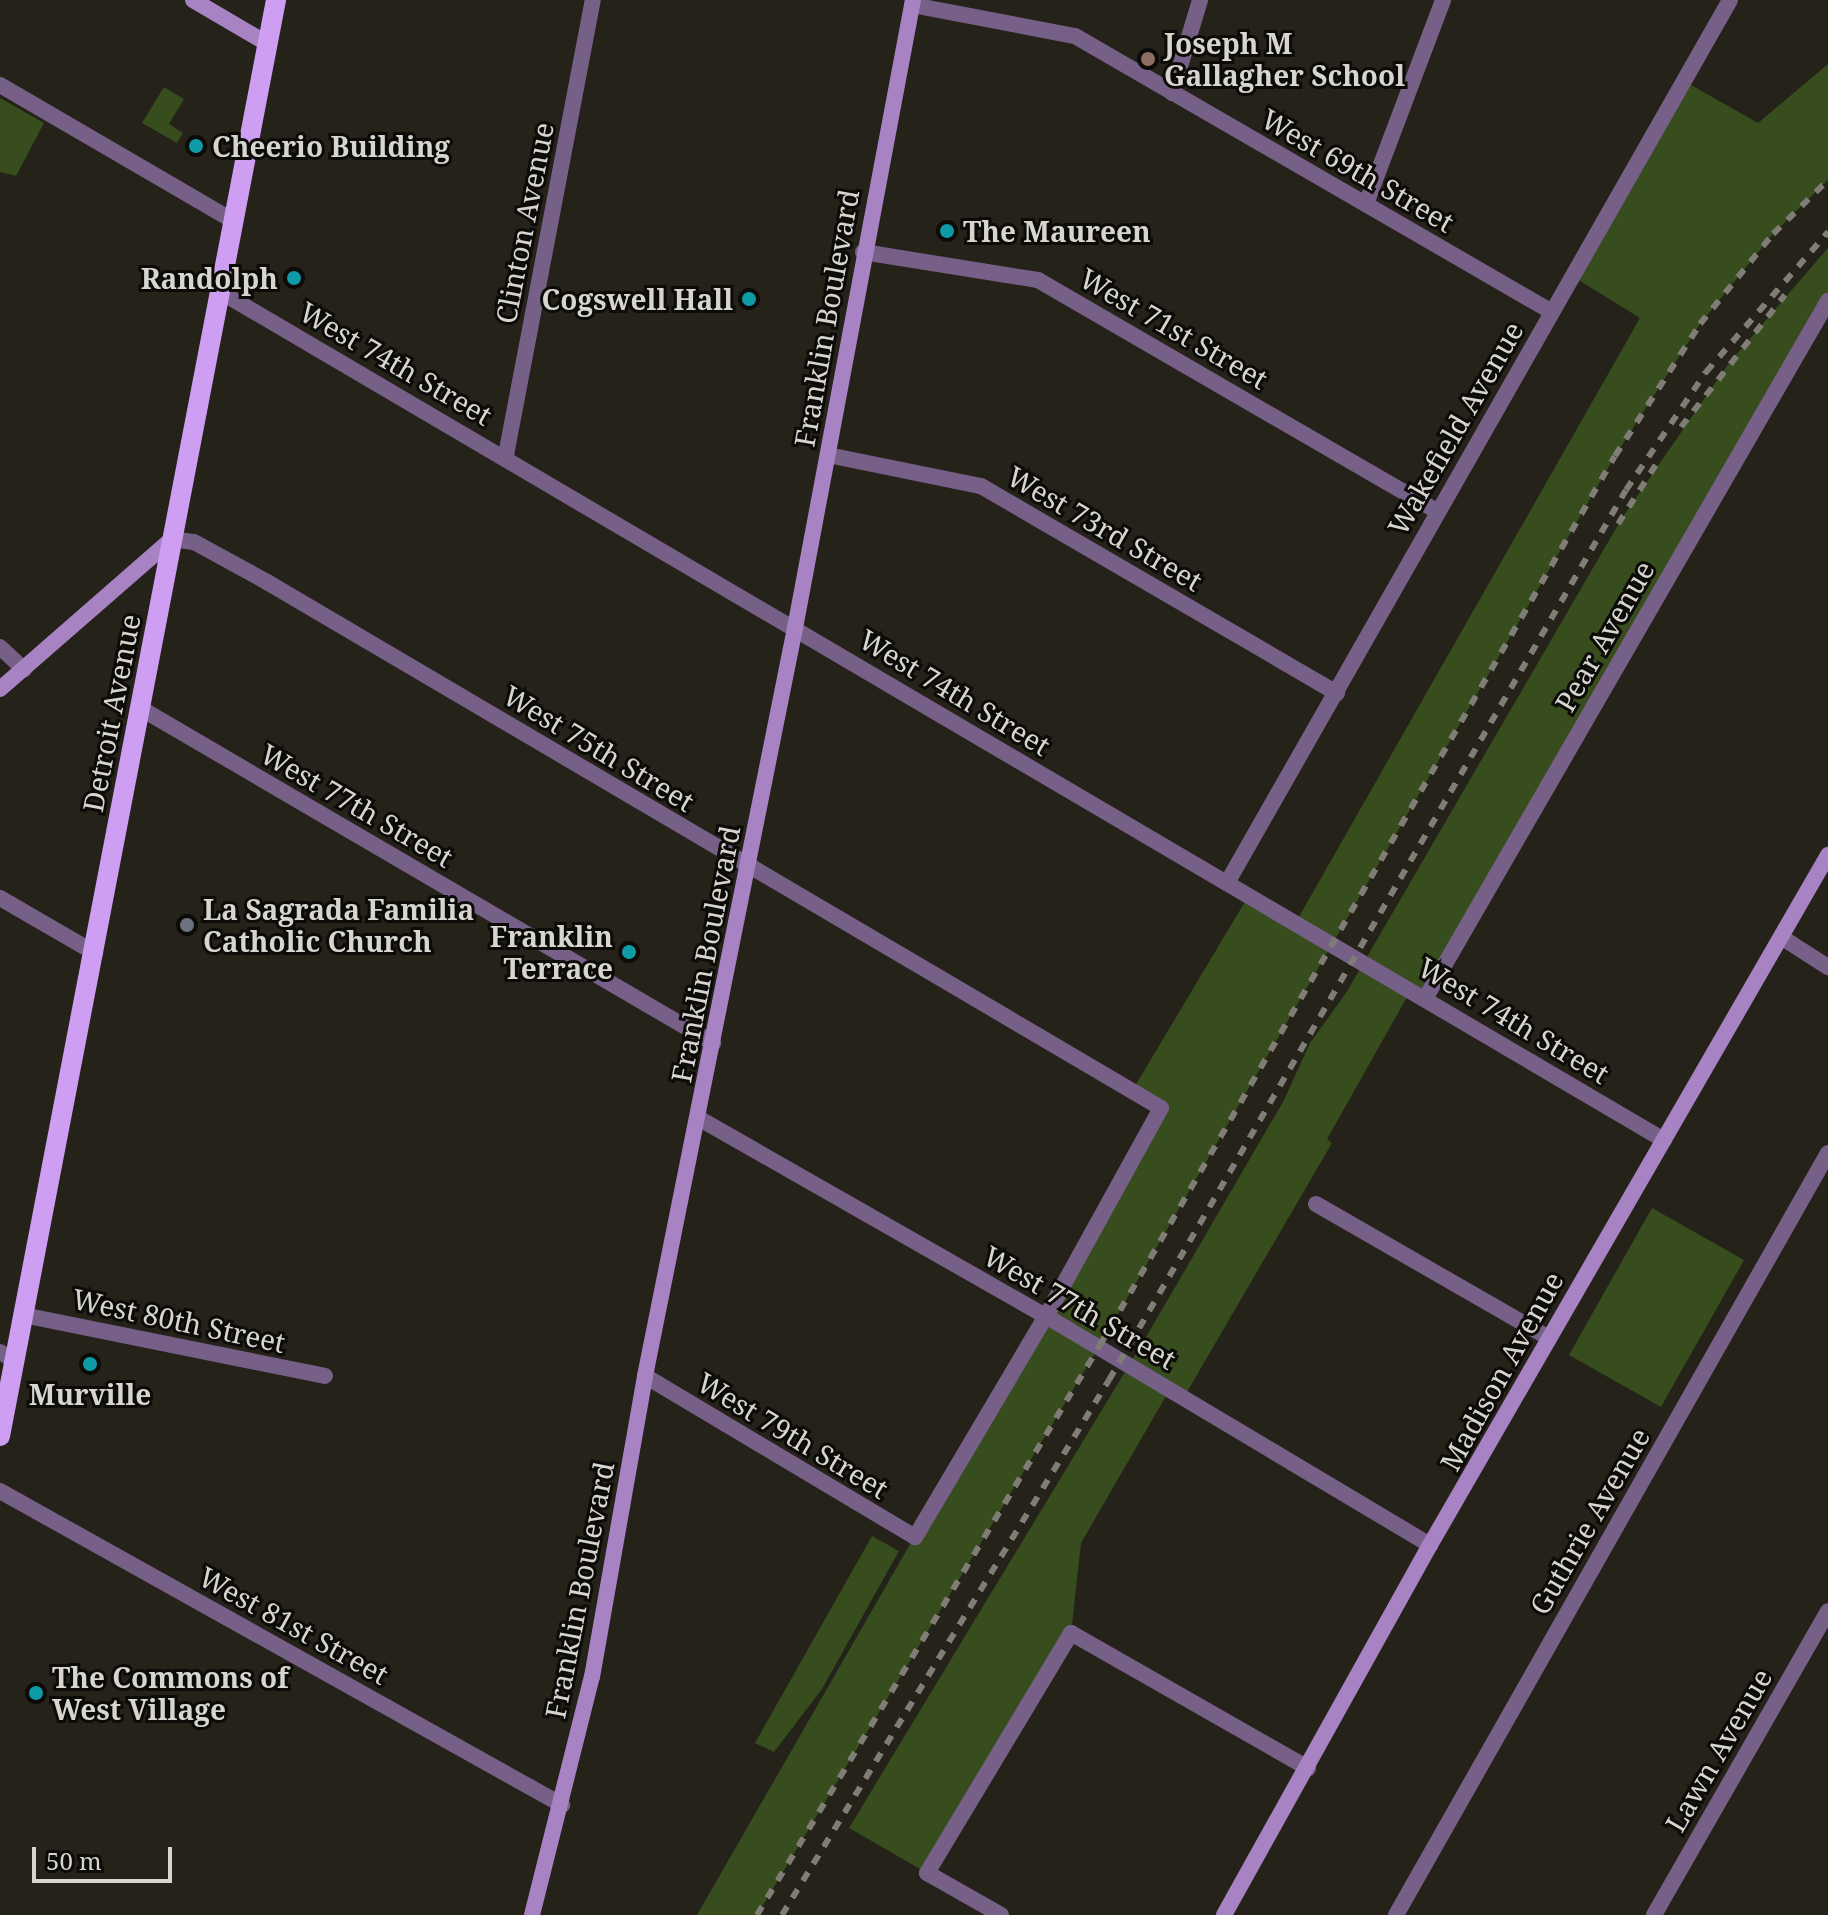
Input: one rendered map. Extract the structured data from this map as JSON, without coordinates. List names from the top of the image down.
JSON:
{
  "streets": {
    "main road": ["Detroit Avenue"],
    "street": [
      "West 69th Street",
      "Clinton Avenue",
      "Franklin Boulevard",
      "West 71st Street",
      "West 74th Street",
      "Wakefield Avenue",
      "West 73rd Street",
      "Pear Avenue",
      "West 75th Street",
      "West 77th Street",
      "West 80th Street",
      "Madison Avenue",
      "West 79th Street",
      "Guthrie Avenue",
      "West 81st Street",
      "Lawn Avenue"
    ]
  },
  "crossings": [
    ["West 69th Street", "Franklin Boulevard"],
    ["West 69th Street", "Wakefield Avenue"],
    ["Clinton Avenue", "West 74th Street"],
    ["Franklin Boulevard", "West 71st Street"],
    ["Franklin Boulevard", "West 74th Street"],
    ["Franklin Boulevard", "West 73rd Street"],
    ["Franklin Boulevard", "West 75th Street"],
    ["Franklin Boulevard", "West 77th Street"],
    ["Franklin Boulevard", "West 79th Street"],
    ["Franklin Boulevard", "West 81st Street"],
    ["West 71st Street", "Wakefield Avenue"],
    ["West 74th Street", "Wakefield Avenue"],
    ["West 74th Street", "Pear Avenue"],
    ["West 74th Street", "Detroit Avenue"],
    ["West 74th Street", "Madison Avenue"],
    ["Wakefield Avenue", "West 73rd Street"],
    ["Detroit Avenue", "West 75th Street"],
    ["Detroit Avenue", "West 77th Street"],
    ["Detroit Avenue", "West 80th Street"],
    ["West 75th Street", "West 77th Street"],
    ["West 75th Street", "West 79th Street"],
    ["West 77th Street", "Madison Avenue"],
    ["West 77th Street", "West 79th Street"]
  ],
  "places": [
    "Joseph M Gallagher School",
    "Cheerio Building",
    "The Maureen",
    "Randolph",
    "Cogswell Hall",
    "La Sagrada Familia Catholic Church",
    "Franklin Terrace",
    "Murville",
    "The Commons of West Village"
  ],
  "scale_bar": "50 m"
}
